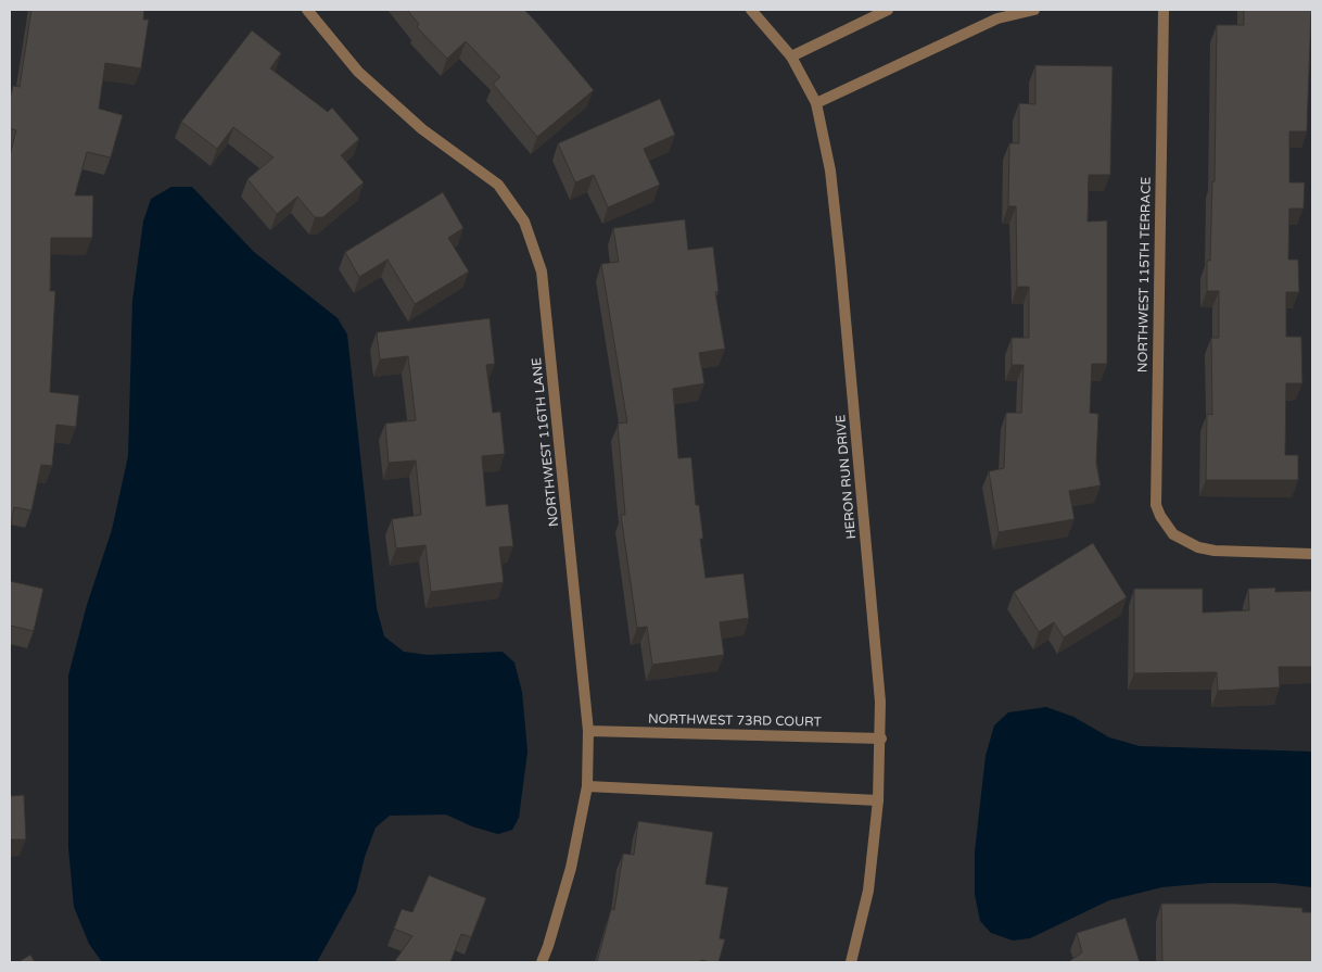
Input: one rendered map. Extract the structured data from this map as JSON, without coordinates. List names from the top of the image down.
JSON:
{
  "streets": {
    "street": [
      "NORTHWEST 115TH TERRACE",
      "NORTHWEST 116TH LANE",
      "HERON RUN DRIVE",
      "NORTHWEST 73RD COURT"
    ]
  },
  "crossings": [
    ["NORTHWEST 116TH LANE", "NORTHWEST 73RD COURT"],
    ["HERON RUN DRIVE", "NORTHWEST 73RD COURT"]
  ]
}
